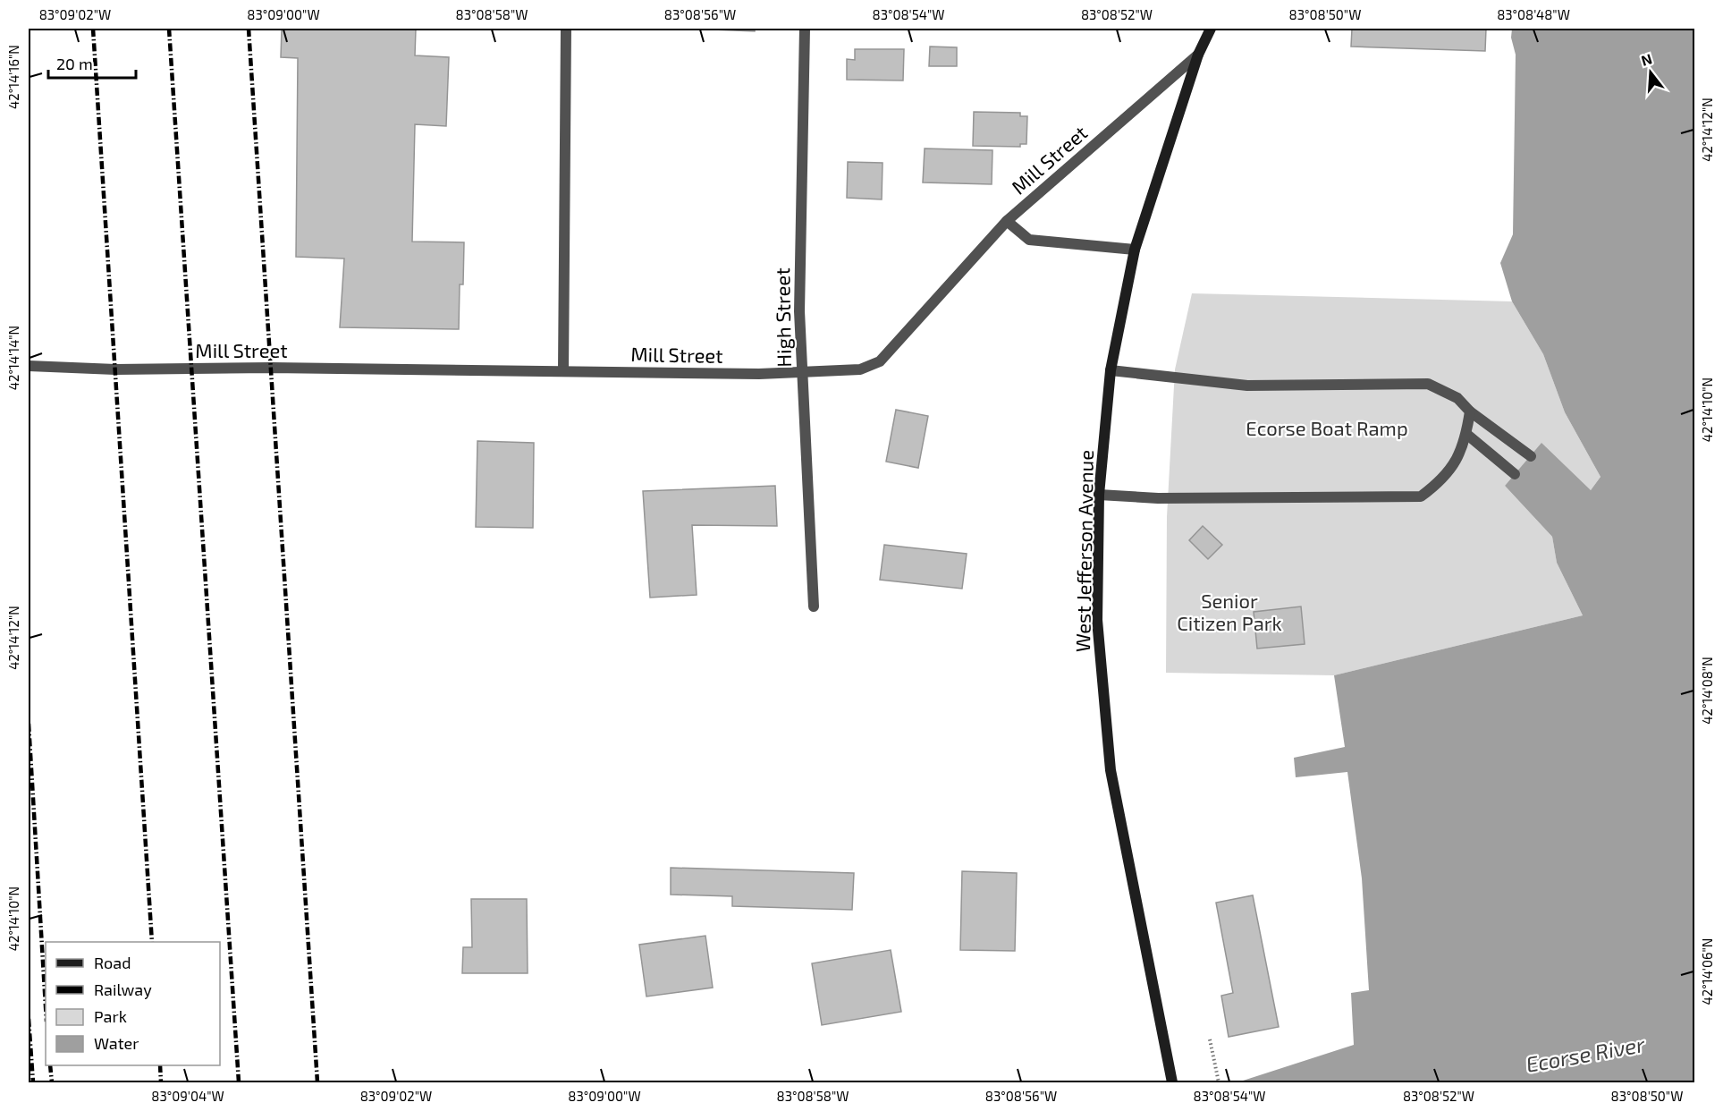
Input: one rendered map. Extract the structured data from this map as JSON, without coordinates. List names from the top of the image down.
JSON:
{
  "streets": {
    "main road": ["West Jefferson Avenue"],
    "street": ["Mill Street", "High Street"]
  },
  "crossings": [
    ["Mill Street", "High Street"],
    ["Mill Street", "West Jefferson Avenue"]
  ],
  "water": ["Ecorse River"],
  "parks": ["Ecorse Boat Ramp", "Senior Citizen Park"],
  "legend": [
    "Road",
    "Railway",
    "Park",
    "Water"
  ],
  "scale_bar": "20 m",
  "north": "top",
  "coordinates": [
    "83°09'02\"W",
    "83°09'00\"W",
    "83°08'58\"W",
    "83°08'56\"W",
    "83°08'54\"W",
    "83°08'52\"W",
    "83°08'50\"W",
    "83°08'48\"W",
    "42°14'16\"N",
    "42°14'12\"N",
    "42°14'14\"N",
    "42°14'10\"N",
    "42°14'08\"N",
    "42°14'06\"N",
    "83°09'04\"W"
  ]
}
